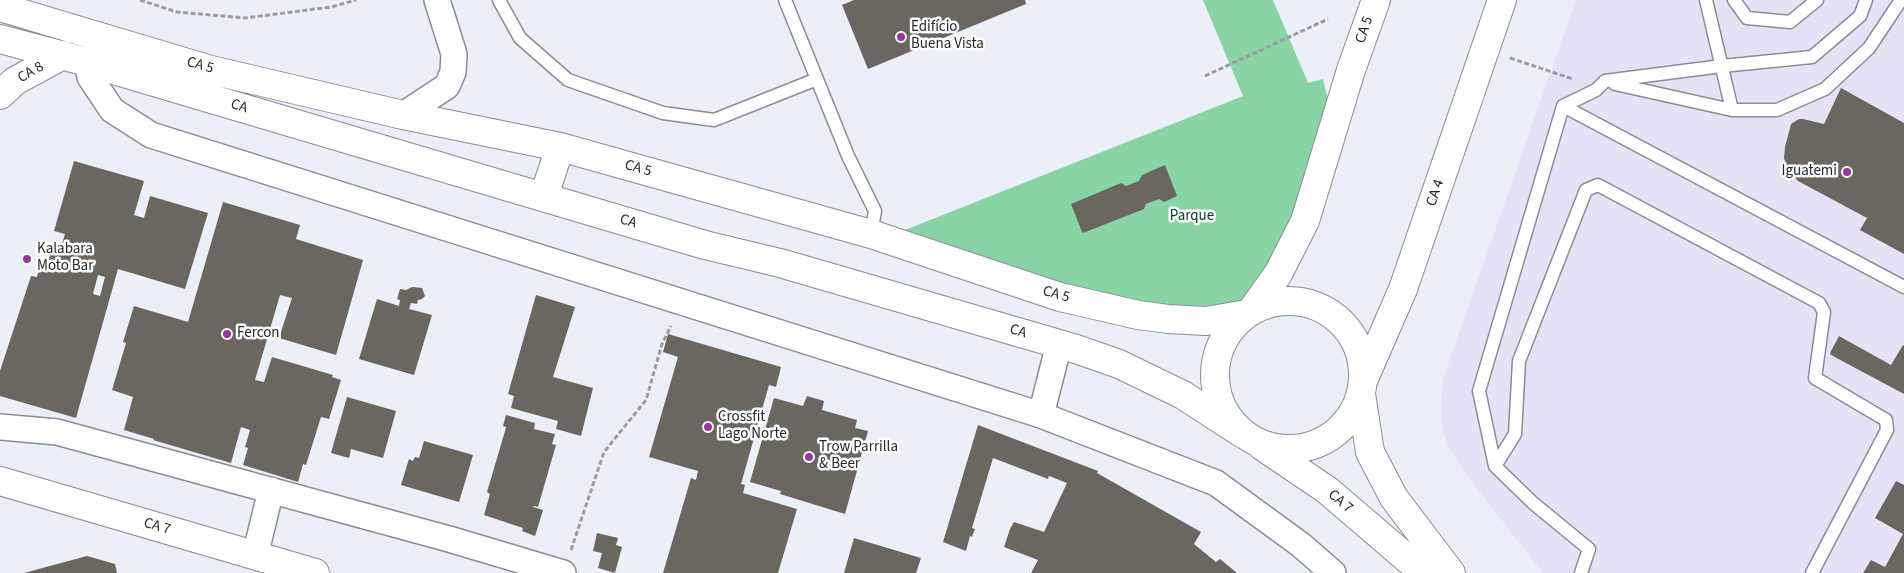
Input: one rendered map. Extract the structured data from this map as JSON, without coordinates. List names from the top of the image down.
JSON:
{
  "streets": {
    "street": [
      "CA 5",
      "CA 8",
      "CA",
      "CA 4",
      "CA 7"
    ]
  },
  "crossings": [
    ["CA 5", "CA"],
    ["CA 5", "CA 4"],
    ["CA 5", "CA 7"],
    ["CA 8", "CA"],
    ["CA", "CA 4"],
    ["CA", "CA 7"],
    ["CA 4", "CA 7"]
  ],
  "parks": ["Parque"],
  "places": [
    "Edifício Buena Vista",
    "Iguatemi",
    "Kalabara Moto Bar",
    "Fercon",
    "Crossfit Lago Norte",
    "Trow Parrilla & Beer"
  ]
}
